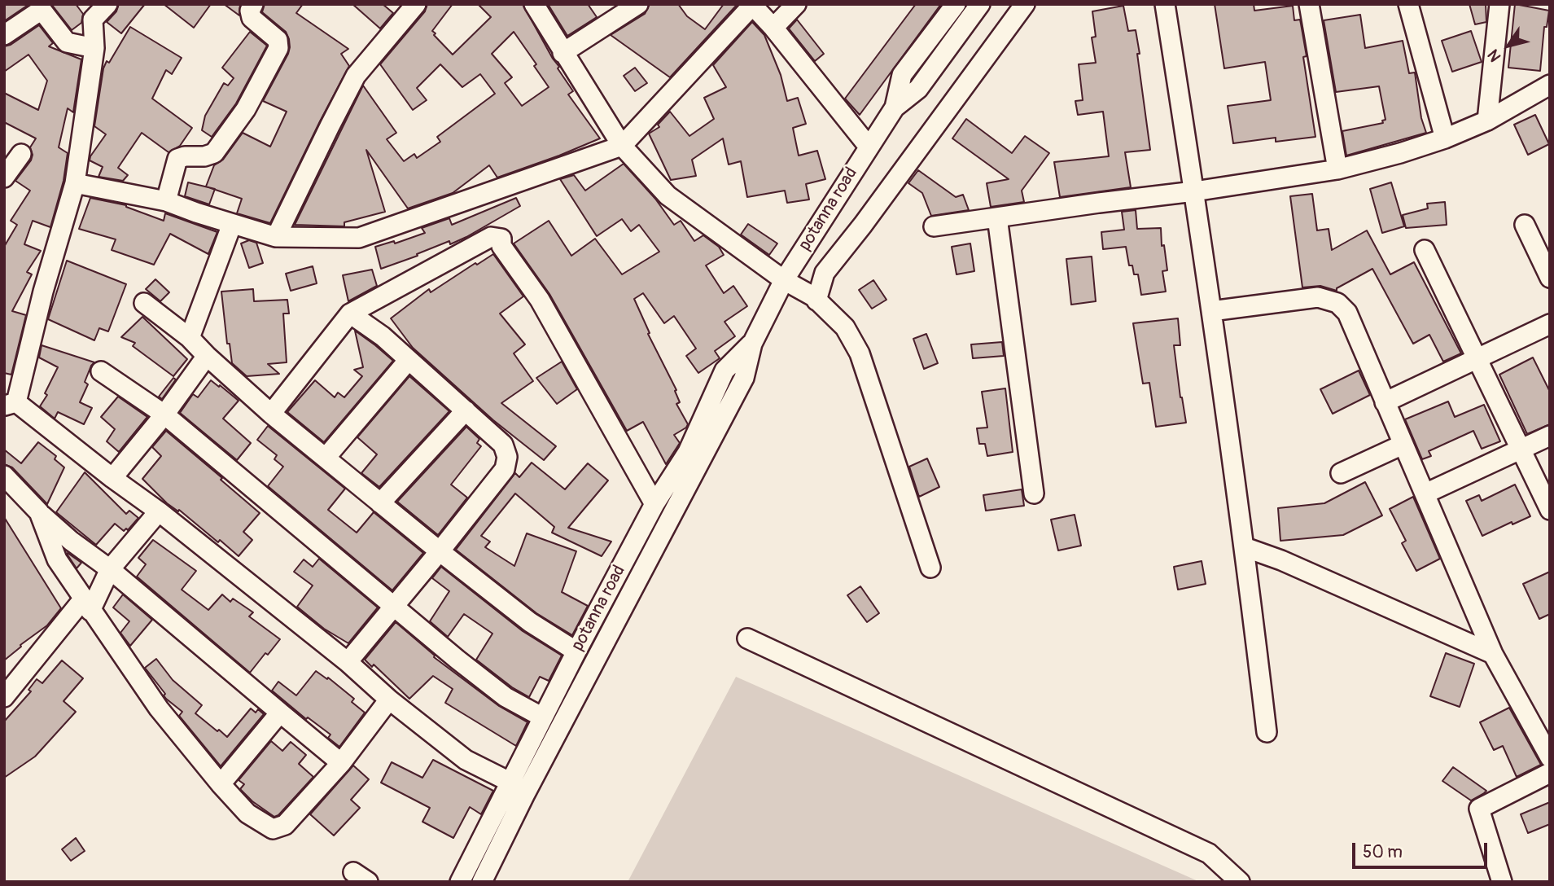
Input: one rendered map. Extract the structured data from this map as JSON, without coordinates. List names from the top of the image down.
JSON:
{
  "streets": {
    "street": ["potanna road"]
  },
  "scale_bar": "50 m",
  "north": "bottom left"
}
